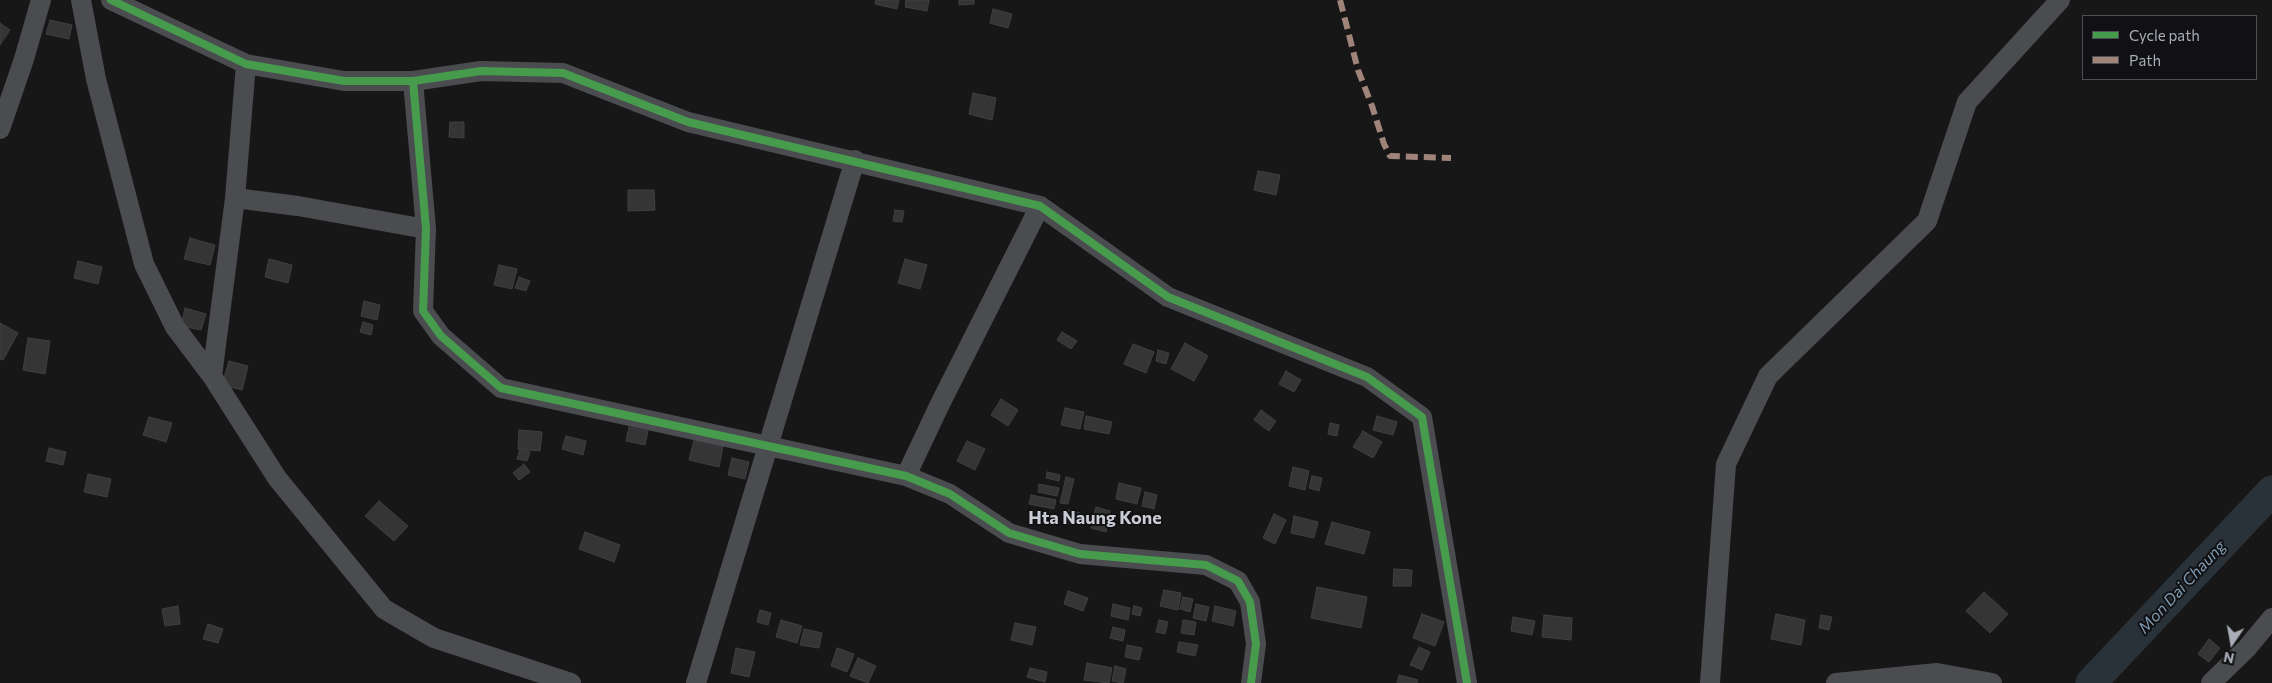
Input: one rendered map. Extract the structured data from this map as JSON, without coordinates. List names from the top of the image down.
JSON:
{
  "districts": ["Hta Naung Kone"],
  "water": ["Mon Dai Chaung"],
  "legend": ["Cycle path", "Path"],
  "north": "bottom"
}
